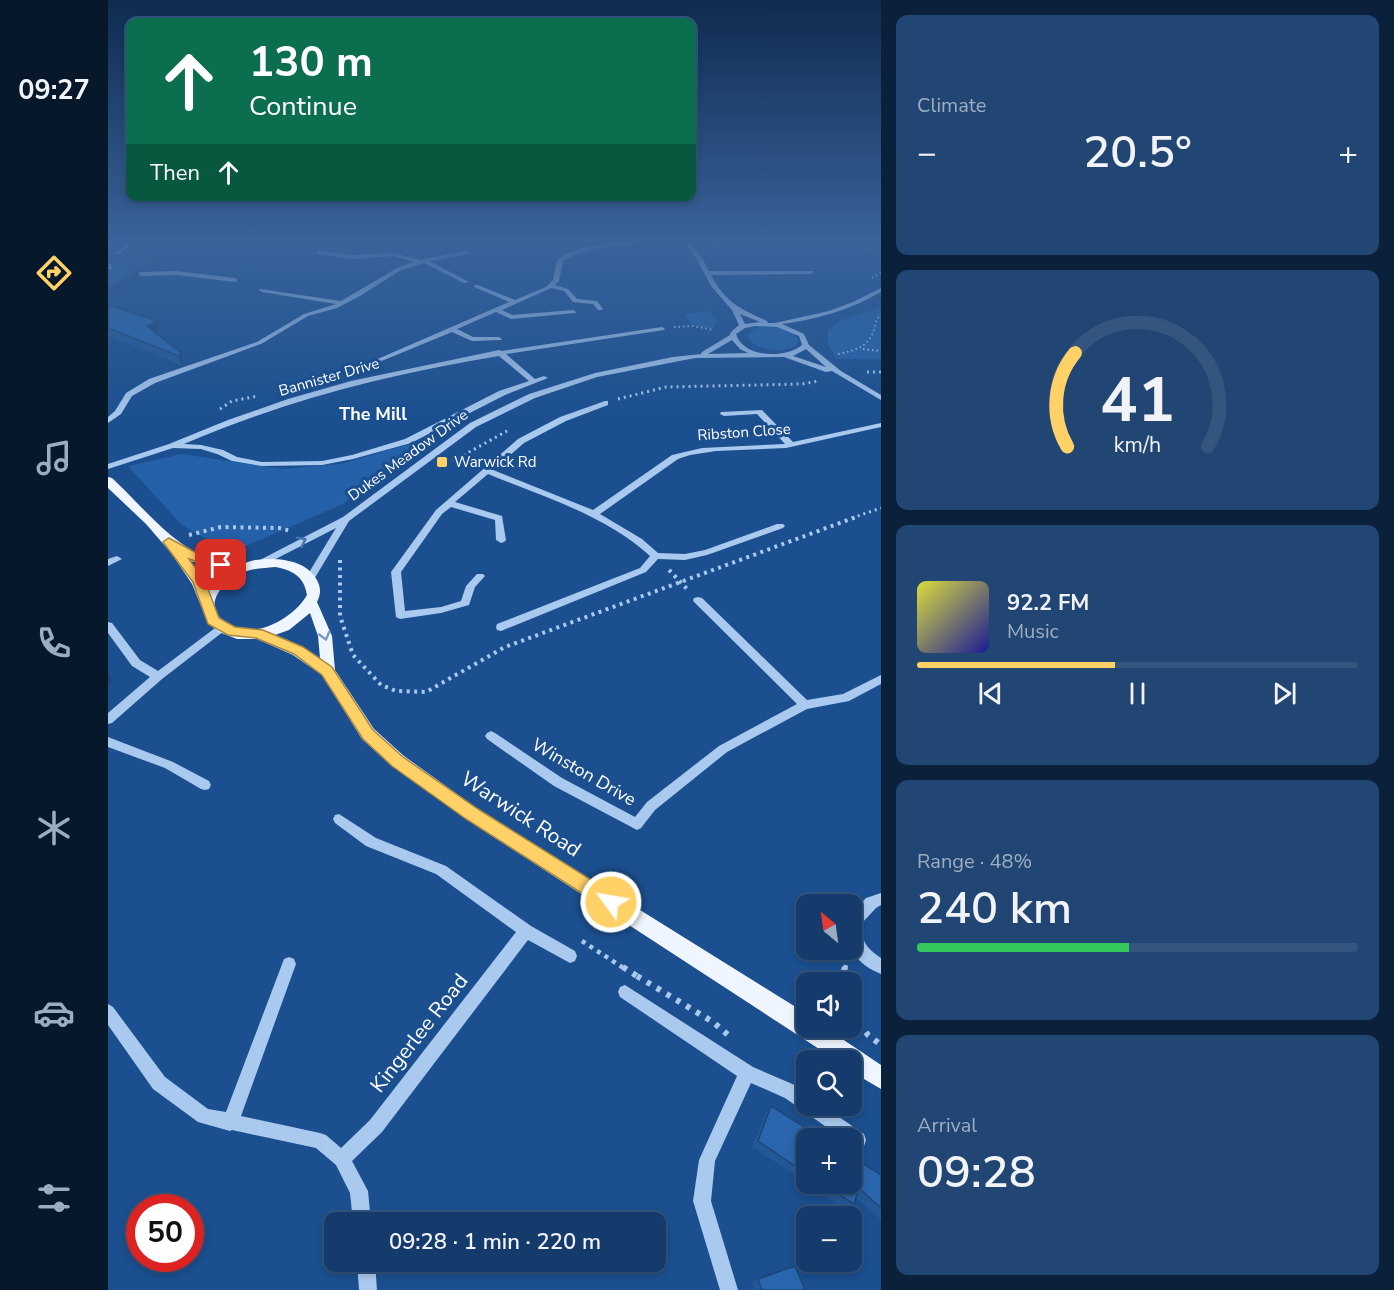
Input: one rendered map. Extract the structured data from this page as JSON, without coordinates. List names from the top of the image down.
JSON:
{
  "streets": {
    "main road": ["Warwick Road"],
    "street": [
      "Bannister Drive",
      "Ribston Close",
      "Dukes Meadow Drive",
      "Winston Drive",
      "Kingerlee Road"
    ]
  },
  "crossings": [
    ["Dukes Meadow Drive", "Warwick Road"]
  ],
  "districts": ["The Mill"],
  "places": {
    "transit": ["Warwick Rd"]
  },
  "north": "top left",
  "page": {
    "tabs": "09:27",
    "tile": [
      "Climate",
      ["Range · 48%", "240 km"],
      ["Arrival", "09:28"]
    ],
    "turn": ["130 m", "Continue"],
    "heat": ["−", "20.5°", "+"],
    "then": "Then",
    "song": ["92.2 FM", "Music"],
    "map_buttons": ["+", "−"],
    "limit": "50",
    "trip": "09:28 · 1 min · 220 m",
    "gauge": ["41", "km/h"]
  }
}
